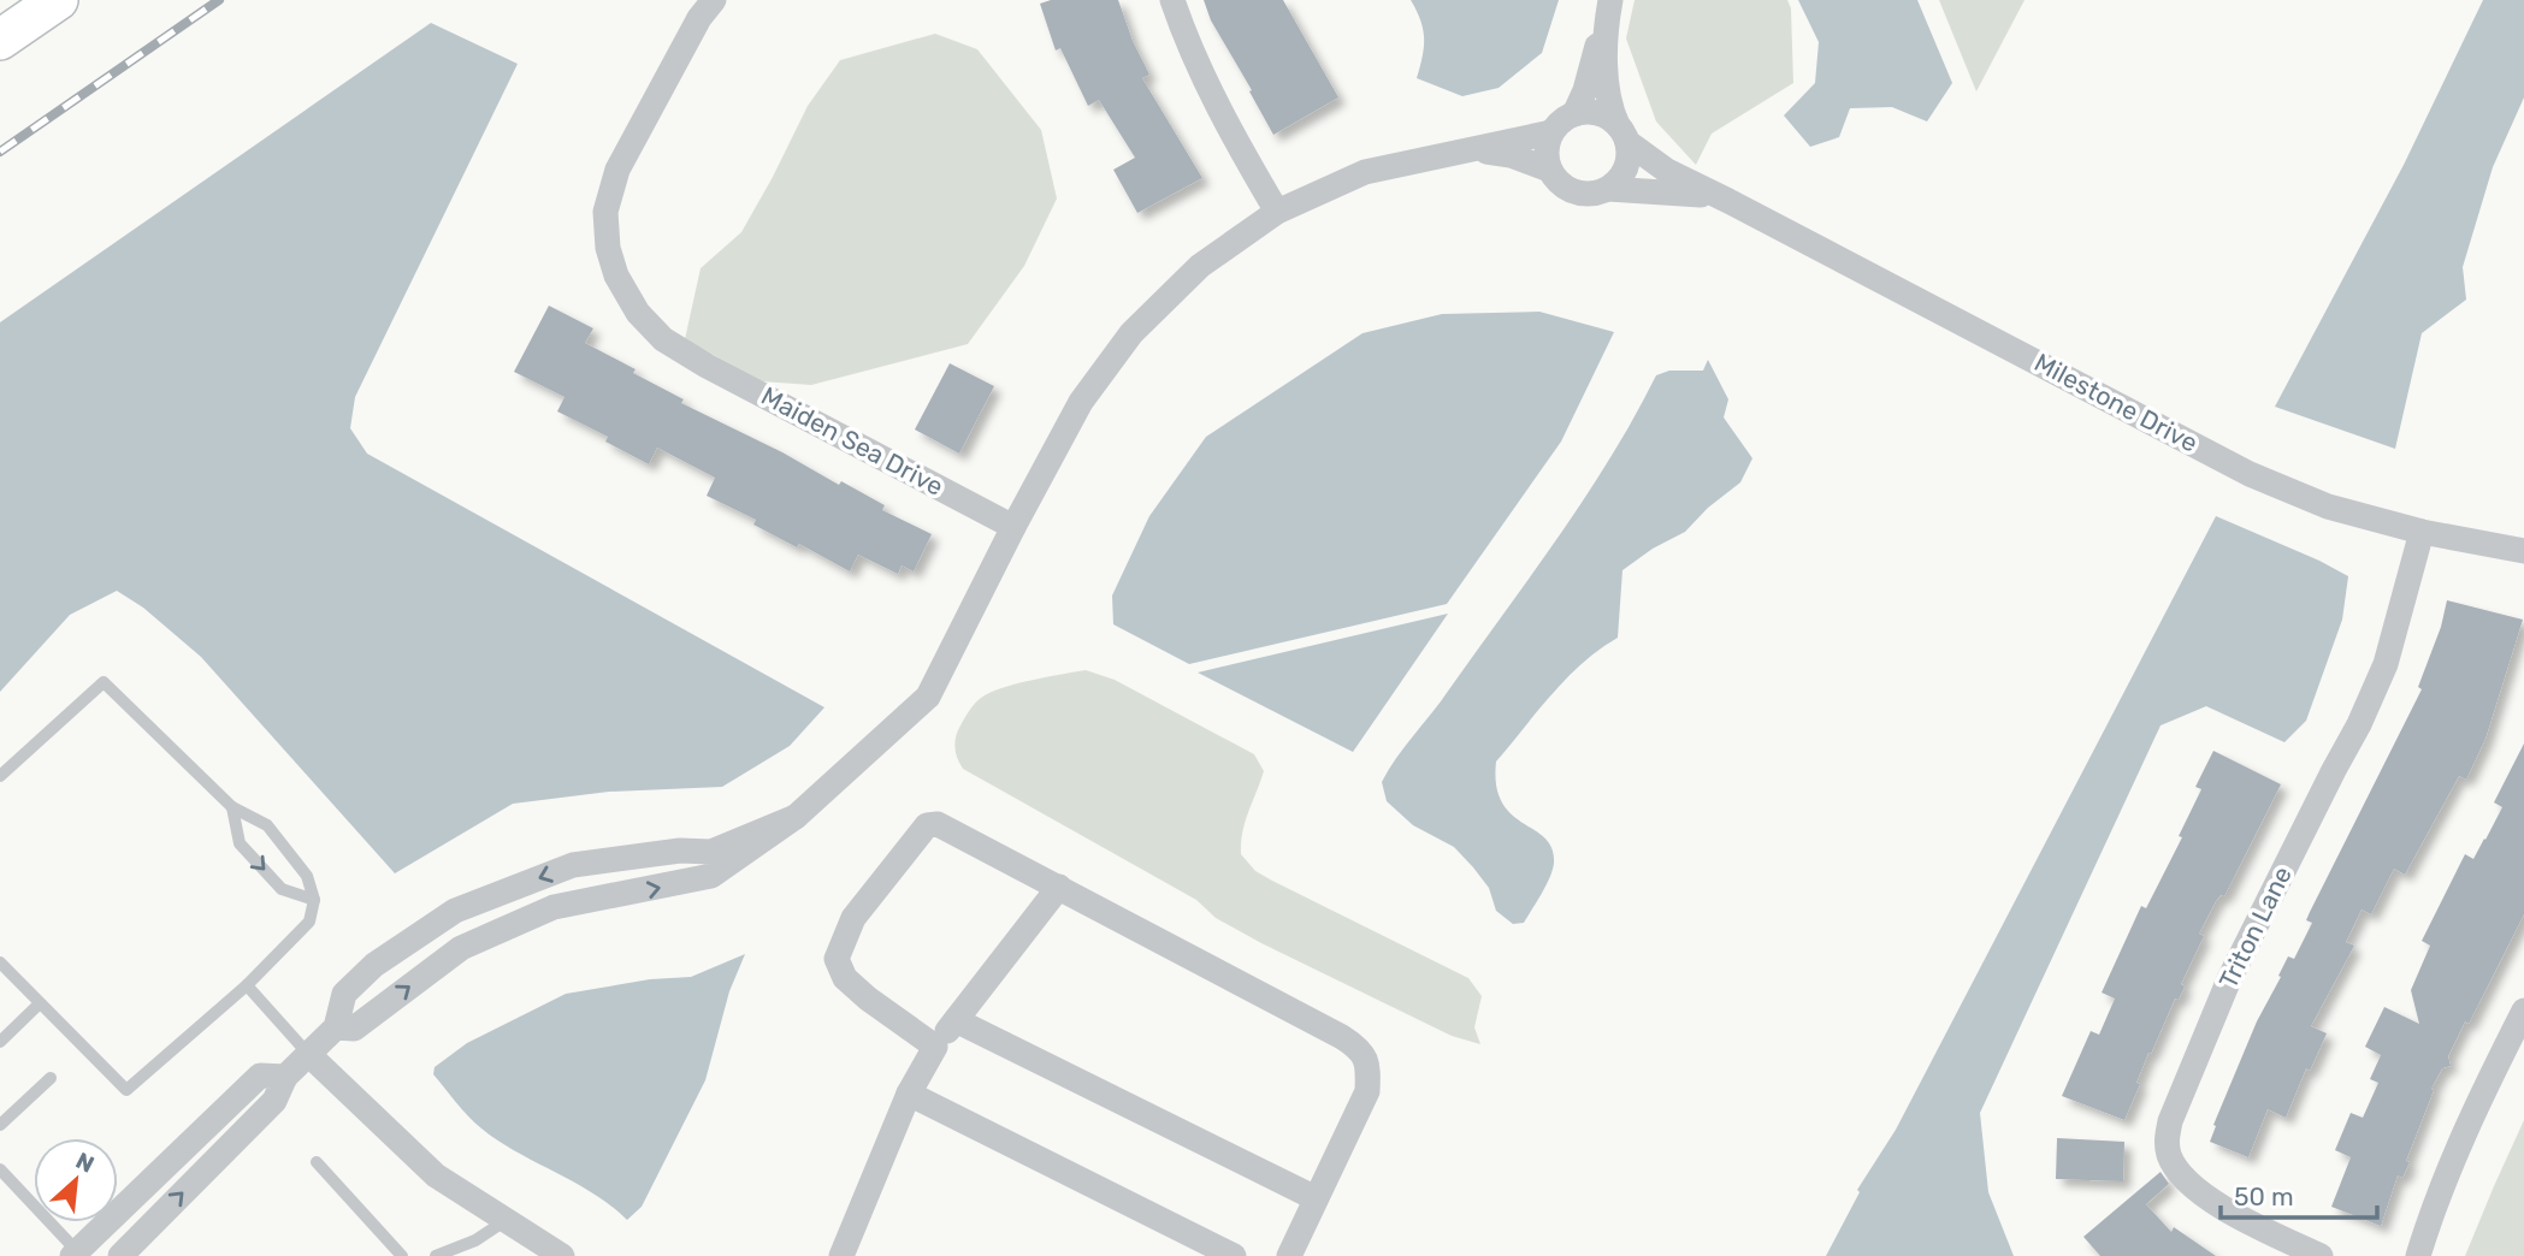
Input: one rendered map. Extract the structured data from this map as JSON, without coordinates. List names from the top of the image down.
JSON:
{
  "streets": {
    "street": ["Milestone Drive", "Maiden Sea Drive", "Triton Lane"]
  },
  "crossings": [
    ["Milestone Drive", "Triton Lane"]
  ],
  "scale_bar": "50 m",
  "north": "top right"
}
